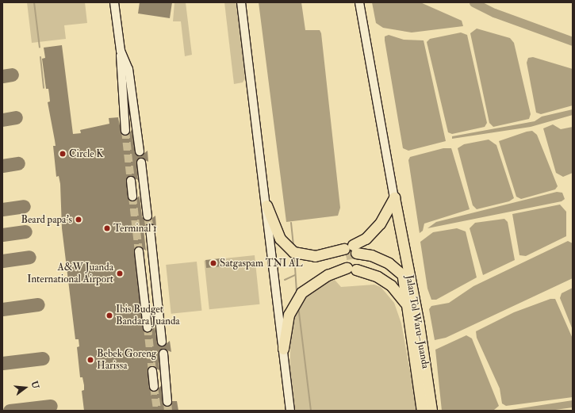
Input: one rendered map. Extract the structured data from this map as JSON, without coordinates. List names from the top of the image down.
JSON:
{
  "streets": {
    "highway": ["Jalan Tol Waru–Juanda"]
  },
  "places": [
    "Circle K",
    "Beard papa's",
    "Terminal 1",
    "Satgaspam TNI AL",
    "A&W Juanda International Airport",
    "Ibis Budget Bandara Juanda",
    "Bebek Goreng Harissa"
  ],
  "north": "right"
}
